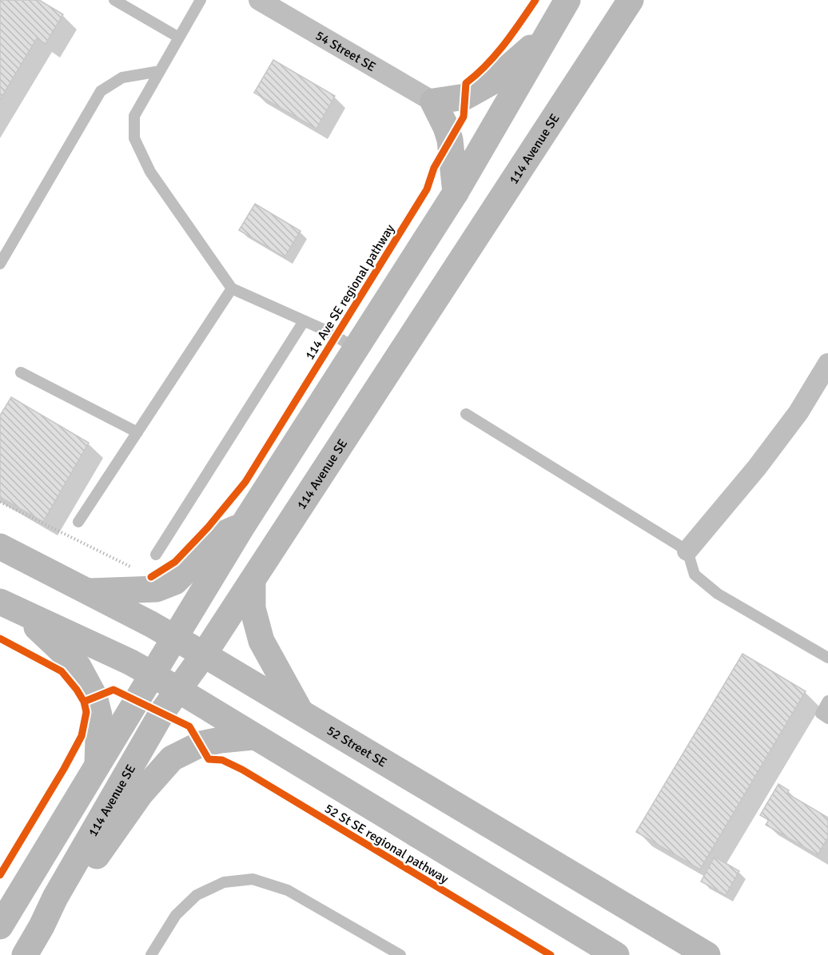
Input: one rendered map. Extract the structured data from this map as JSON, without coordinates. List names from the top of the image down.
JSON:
{
  "streets": {
    "main road": ["114 Avenue SE", "52 Street SE"],
    "street": ["54 Street SE"],
    "cycle path": ["114 Ave SE regional pathway", "52 St SE regional pathway"]
  },
  "crossings": [
    ["114 Avenue SE", "52 Street SE"]
  ]
}
